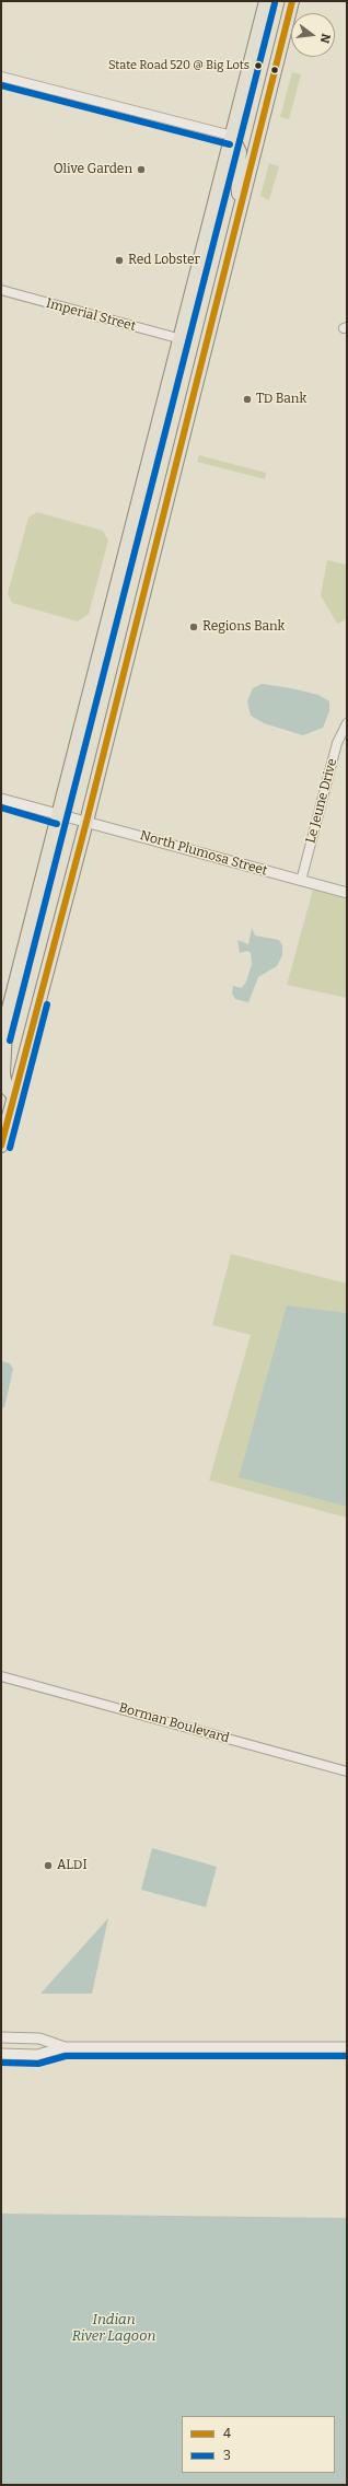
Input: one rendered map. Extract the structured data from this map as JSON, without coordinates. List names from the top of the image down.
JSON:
{
  "streets": {
    "street": [
      "Imperial Street",
      "Le Jeune Drive",
      "North Plumosa Street",
      "Borman Boulevard"
    ]
  },
  "crossings": [
    ["Le Jeune Drive", "North Plumosa Street"]
  ],
  "water": ["Indian River Lagoon"],
  "places": [
    "State Road 520 @ Big Lots",
    "Olive Garden",
    "Red Lobster",
    "TD Bank",
    "Regions Bank",
    "ALDI"
  ],
  "lines": ["transit line 4", "transit line 3"],
  "legend": ["4", "3"],
  "north": "right"
}
